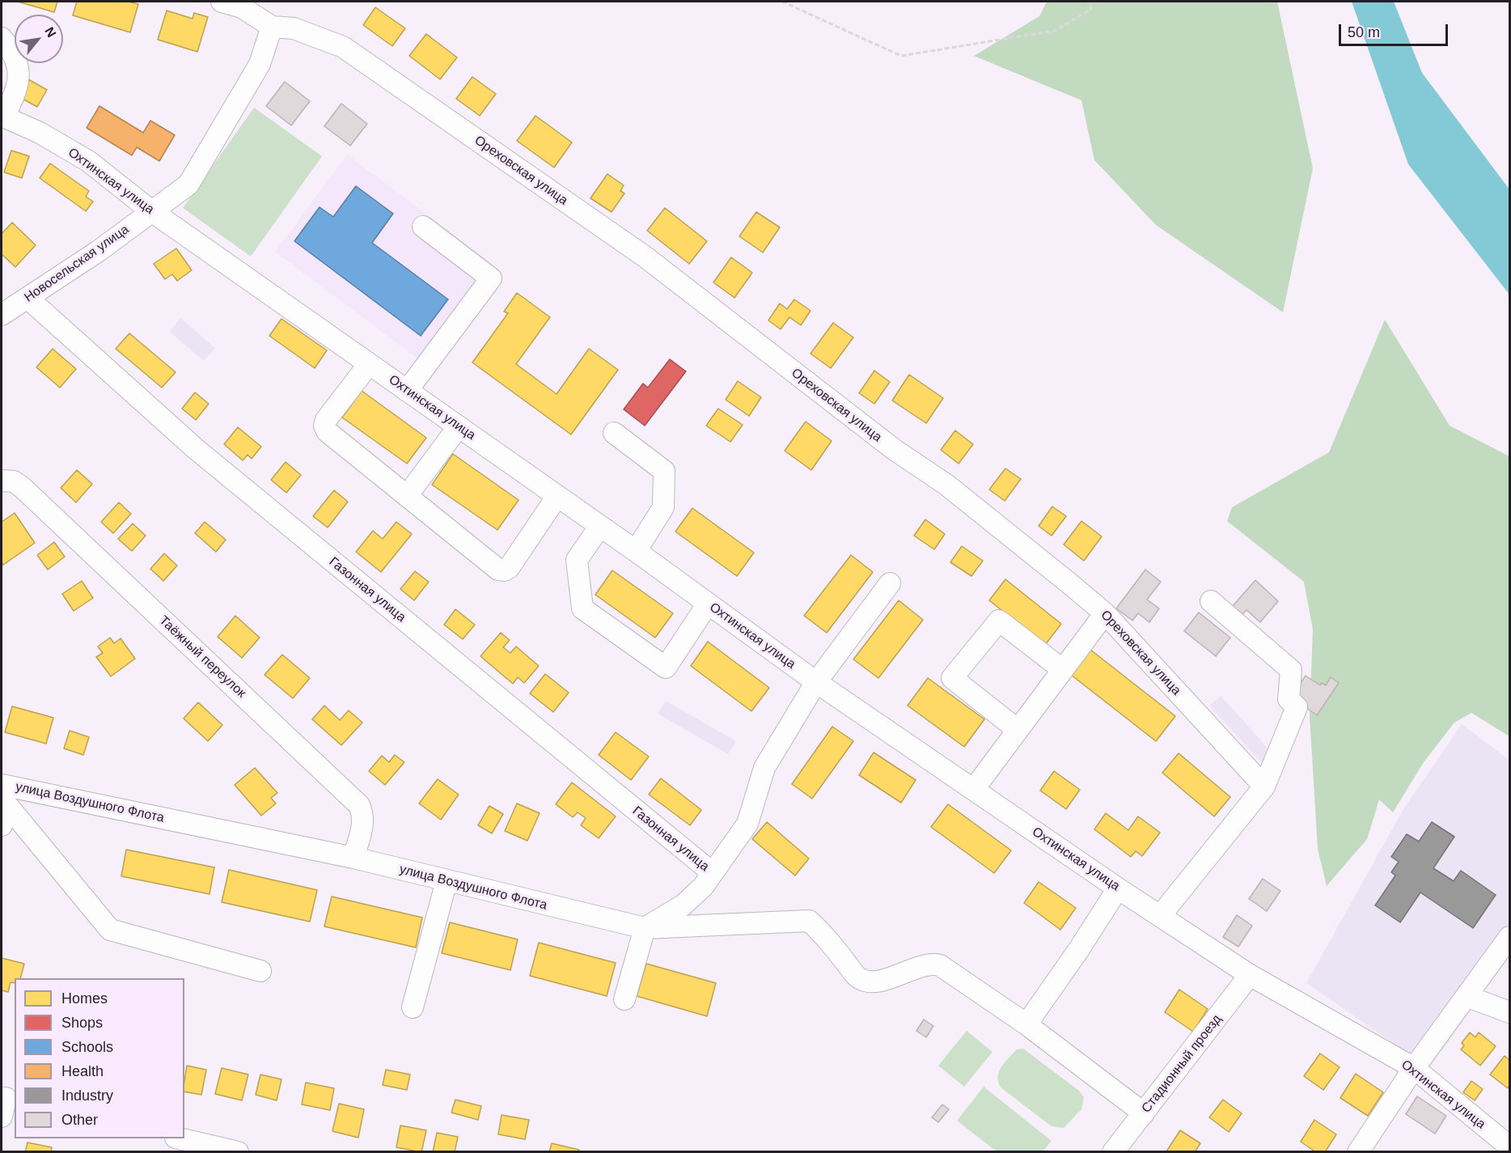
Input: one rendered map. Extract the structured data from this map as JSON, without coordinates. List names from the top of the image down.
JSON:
{
  "streets": {
    "street": [
      "Ореховская улица",
      "Охтинская улица",
      "Новосельская улица",
      "Газонная улица",
      "Таёжный переулок",
      "улица Воздушного Флота",
      "Стадионный проезд"
    ]
  },
  "crossings": [
    ["Ореховская улица", "Новосельская улица"],
    ["Охтинская улица", "Новосельская улица"],
    ["Охтинская улица", "Стадионный проезд"],
    ["Новосельская улица", "Газонная улица"],
    ["Таёжный переулок", "улица Воздушного Флота"]
  ],
  "legend": [
    "Homes",
    "Shops",
    "Schools",
    "Health",
    "Industry",
    "Other"
  ],
  "scale_bar": "50 m",
  "north": "top right"
}
